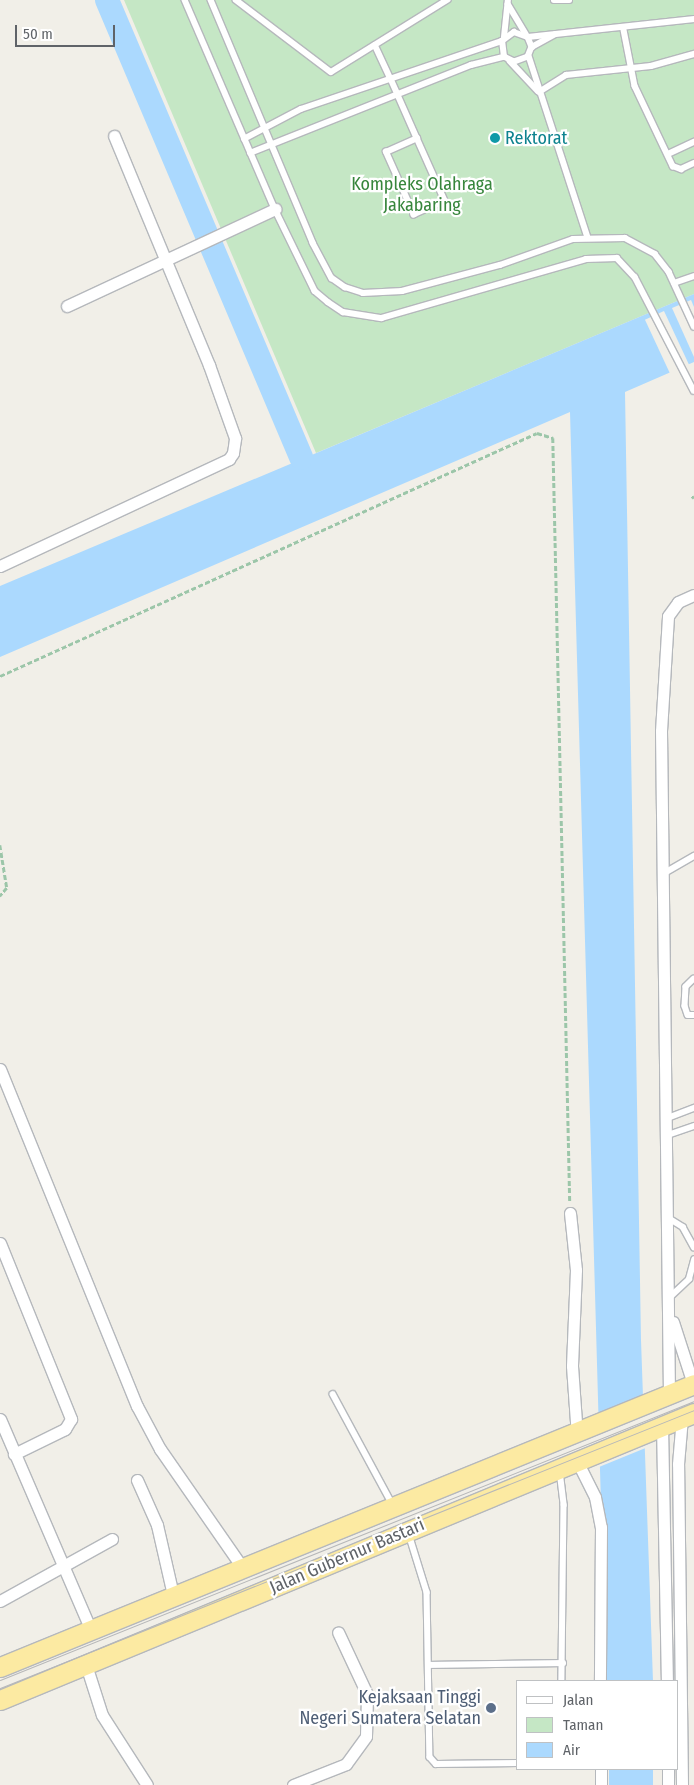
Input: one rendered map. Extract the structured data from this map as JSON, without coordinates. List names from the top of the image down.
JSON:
{
  "streets": {
    "highway": ["Jalan Gubernur Bastari"]
  },
  "parks": ["Kompleks Olahraga Jakabaring"],
  "places": ["Rektorat", "Kejaksaan Tinggi Negeri Sumatera Selatan"],
  "legend": ["Jalan", "Taman", "Air"],
  "scale_bar": "50 m"
}
